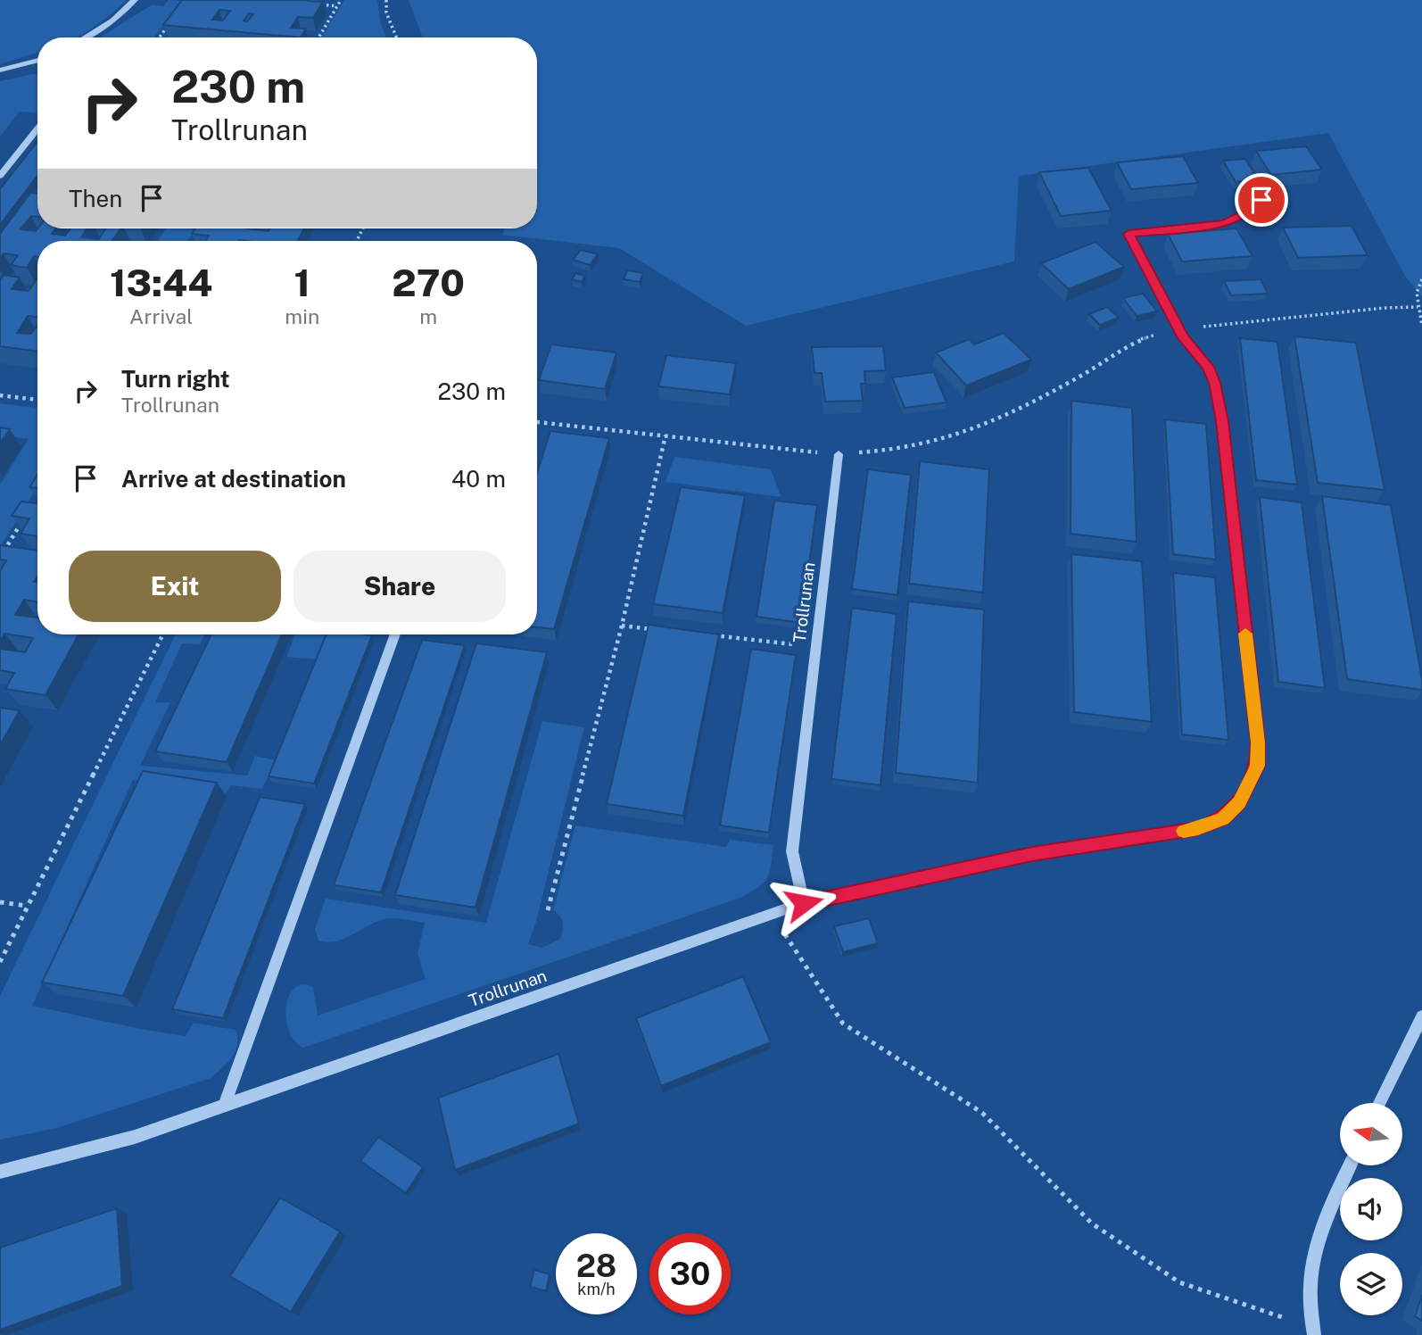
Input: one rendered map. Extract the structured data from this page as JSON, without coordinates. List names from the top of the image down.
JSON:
{
  "streets": {
    "street": ["Trollrunan"]
  },
  "north": "left",
  "page": {
    "turn": ["230 m", "Trollrunan"],
    "then": "Then",
    "eta": [
      "13:44",
      "Arrival",
      "1",
      "min",
      "270",
      "m"
    ],
    "list": [
      {
        "name": "Turn right",
        "note": "Trollrunan",
        "value": "230 m"
      },
      {
        "name": "Arrive at destination",
        "value": "40 m"
      }
    ],
    "buttons": ["Exit", "Share"],
    "speed": "28 km/h",
    "limit": "30"
  }
}
